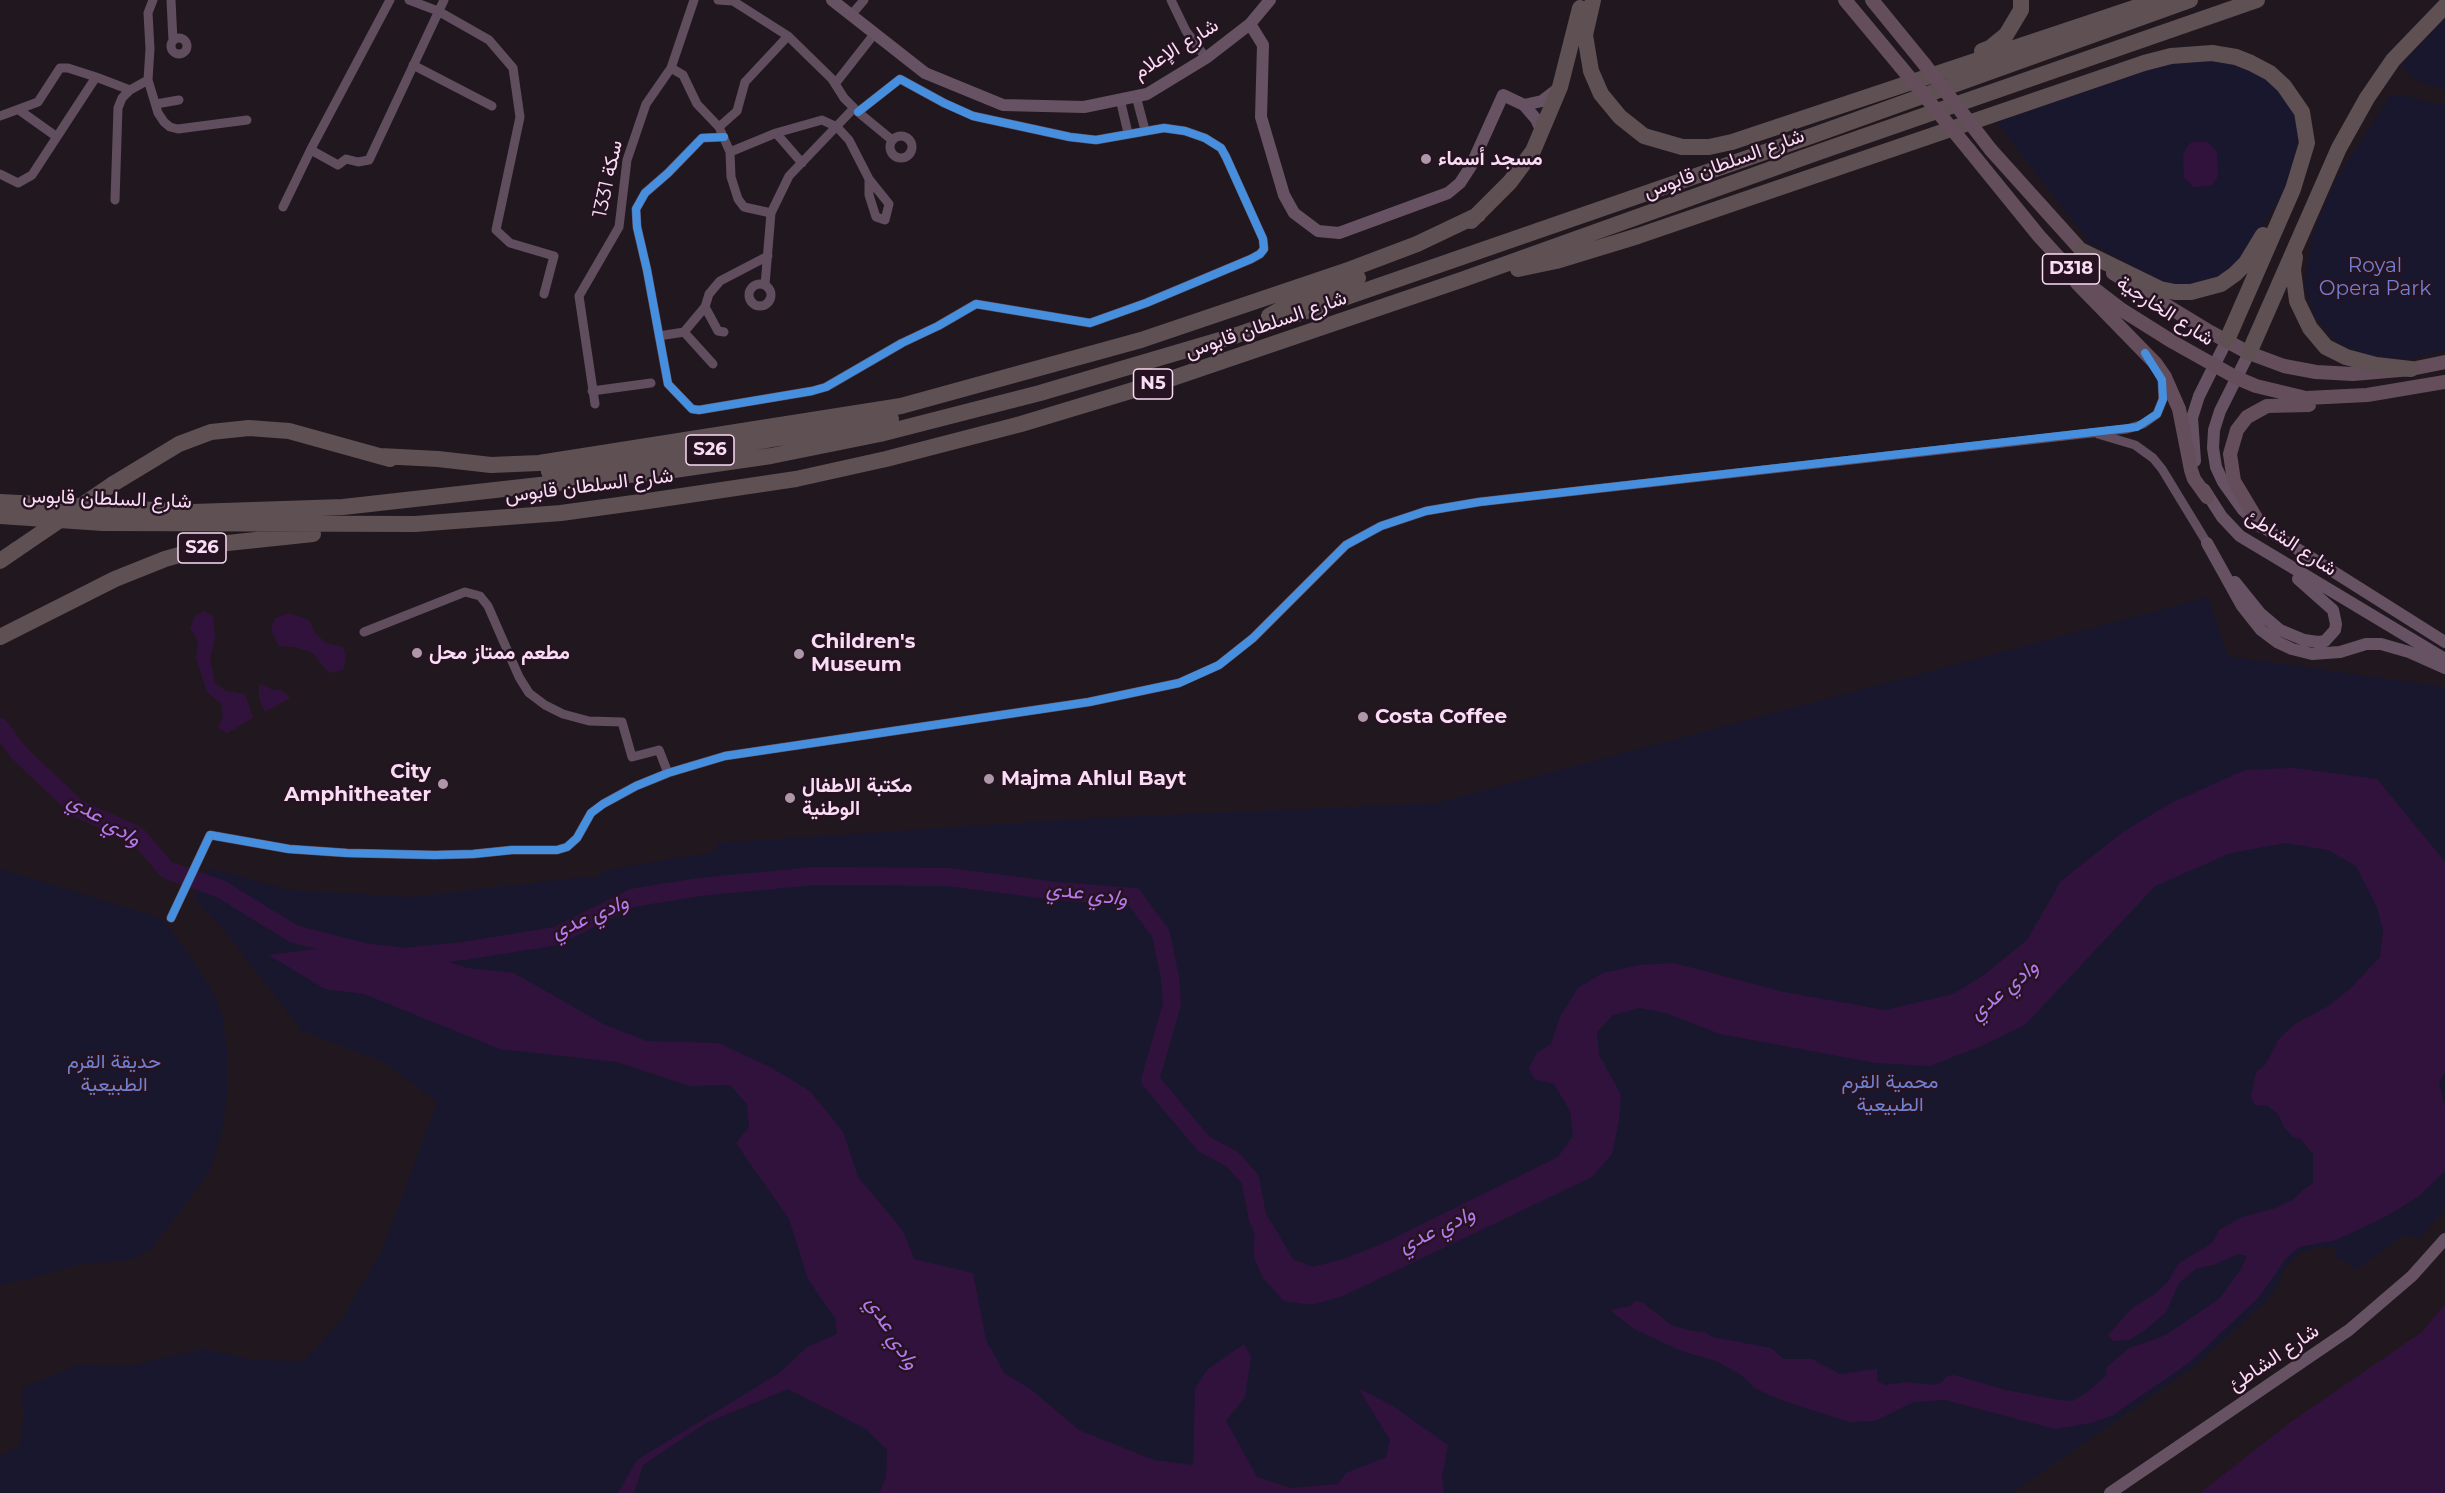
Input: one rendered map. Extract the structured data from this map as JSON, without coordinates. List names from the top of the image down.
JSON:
{
  "streets": {
    "highway": ["شارع السلطان قابوس", "N5", "S26"],
    "main road": [
      "شارع الإعلام",
      "D318",
      "شارع الخارجية",
      "شارع الشاطئ"
    ],
    "street": ["سكة 1331"]
  },
  "crossings": [
    ["شارع السلطان قابوس", "S26"],
    ["شارع الخارجية", "شارع الشاطئ"]
  ],
  "water": ["وادي عدي"],
  "parks": ["Royal Opera Park", "حديقة القرم الطبيعية", "محمية القرم الطبيعية"],
  "places": [
    "مسجد أسماء",
    "مطعم ممتاز محل",
    "Children's Museum",
    "Costa Coffee",
    "Majma Ahlul Bayt",
    "City Amphitheater",
    "مكتبة الاطفال الوطنية"
  ]
}
